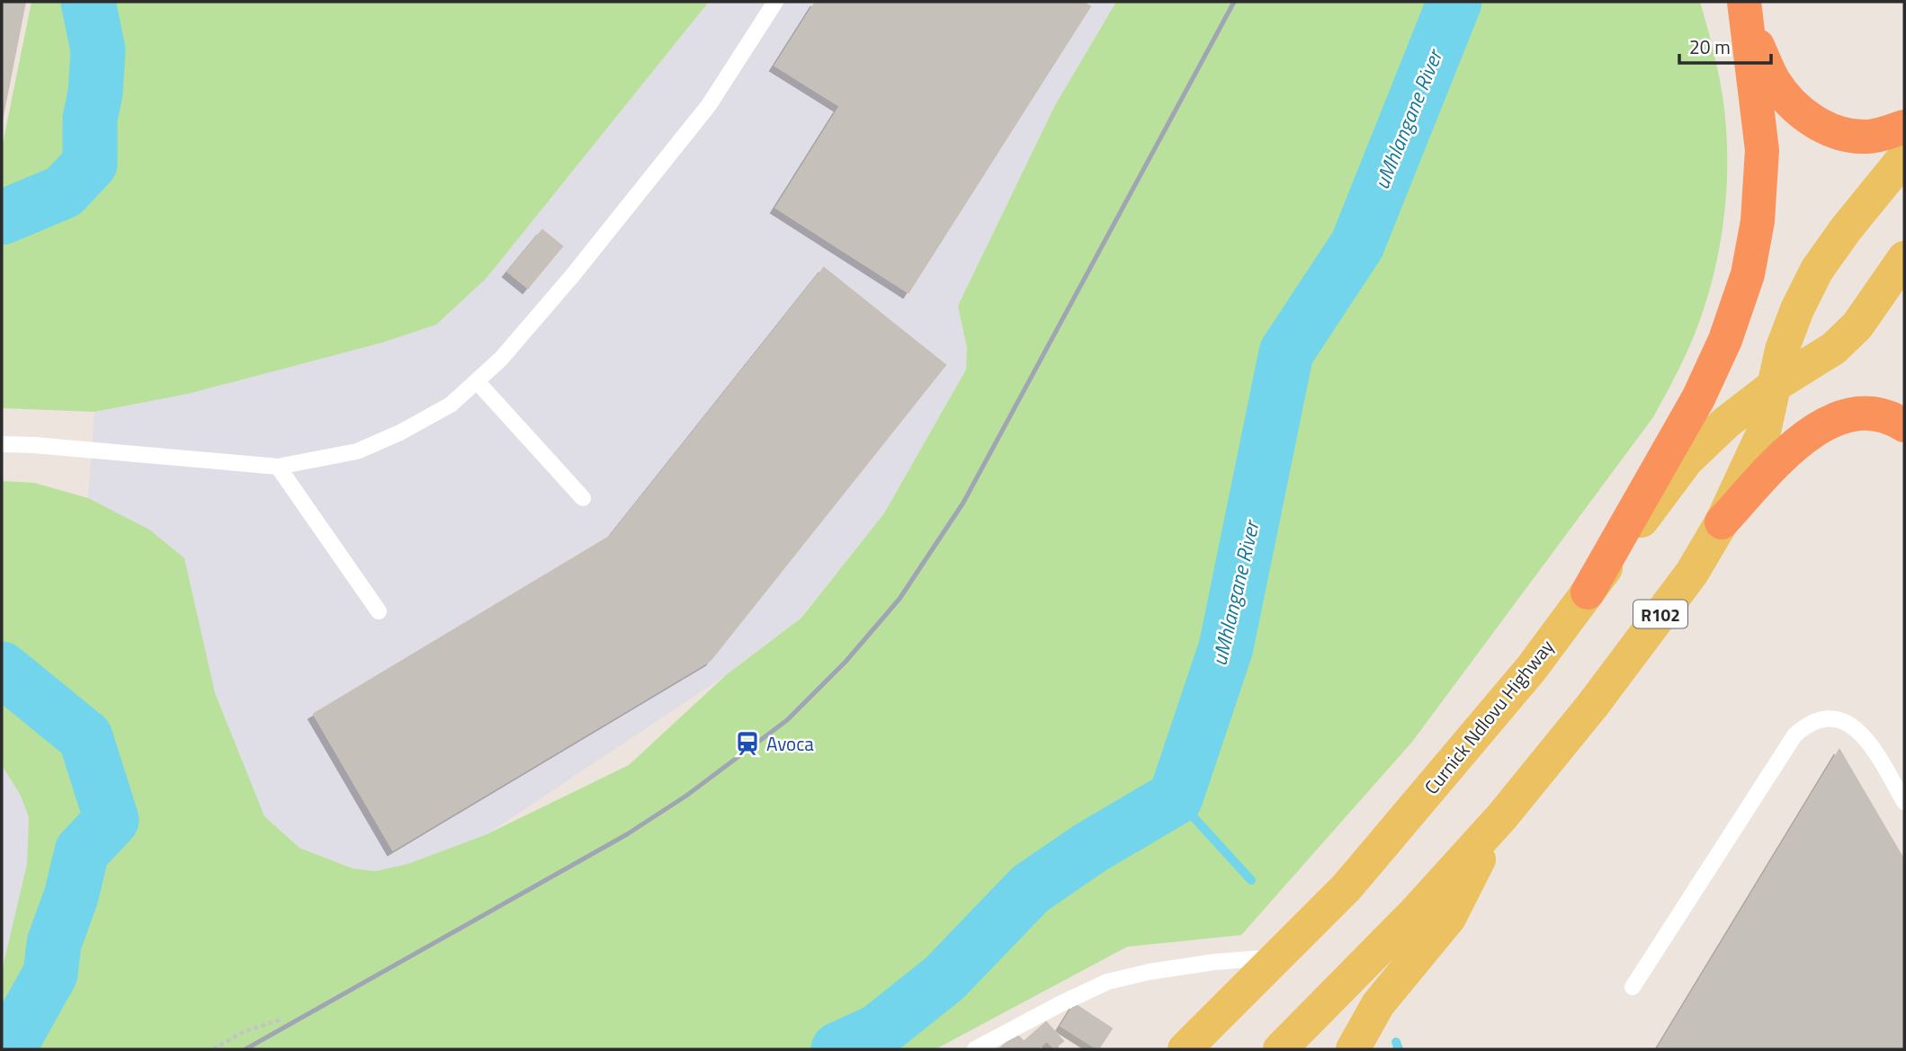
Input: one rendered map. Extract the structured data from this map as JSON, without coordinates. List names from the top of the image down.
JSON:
{
  "streets": {
    "main road": ["R102", "Curnick Ndlovu Highway"]
  },
  "crossings": [
    ["R102", "Curnick Ndlovu Highway"]
  ],
  "water": ["uMhlangane River"],
  "places": {
    "station": ["Avoca"]
  },
  "scale_bar": "20 m"
}
